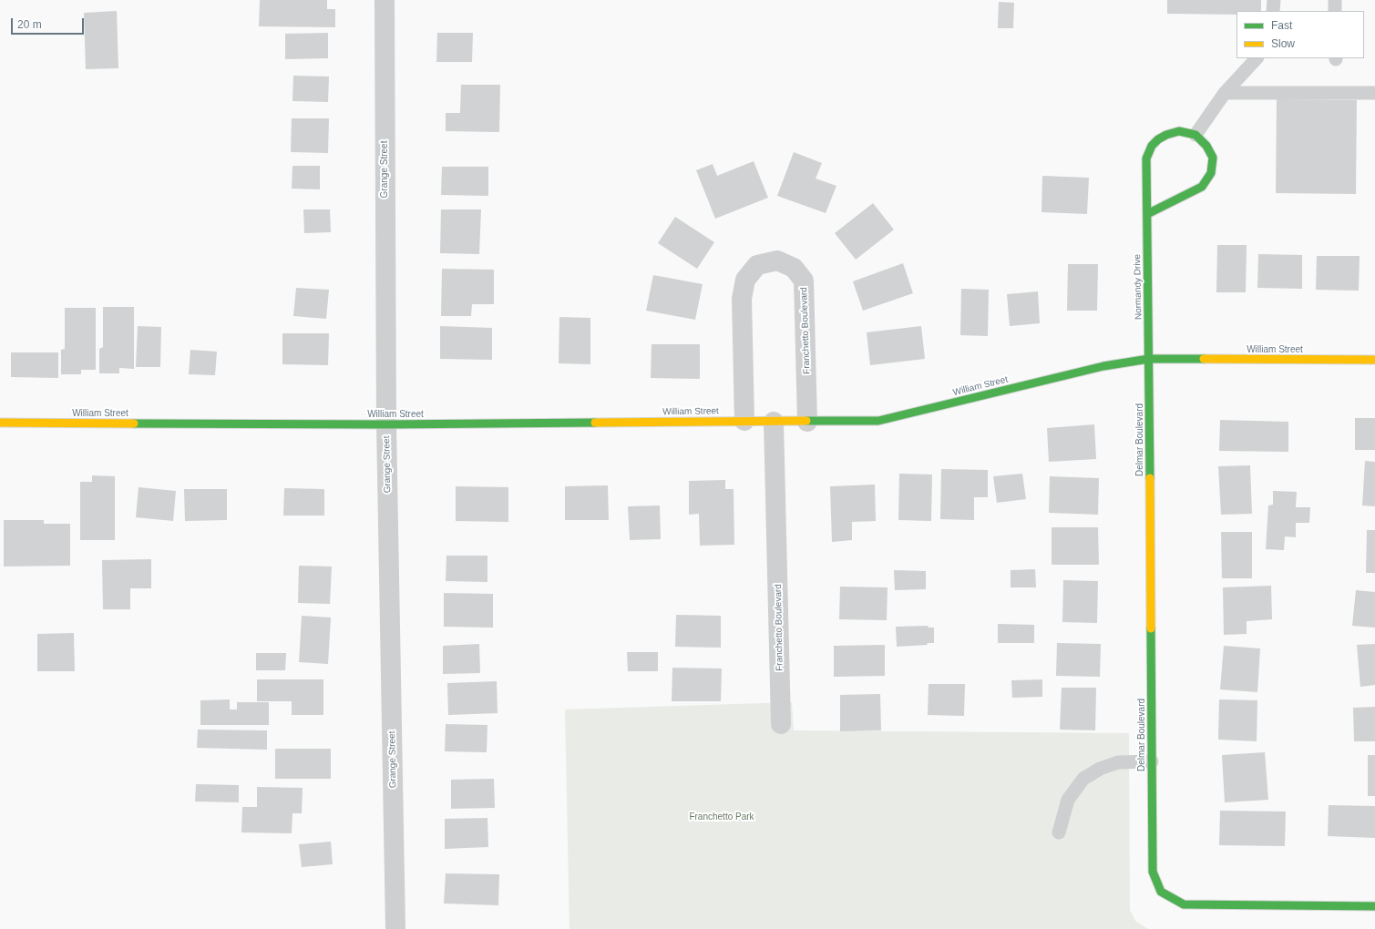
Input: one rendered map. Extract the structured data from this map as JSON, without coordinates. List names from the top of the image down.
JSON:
{
  "streets": {
    "street": [
      "Grange Street",
      "Normandy Drive",
      "Franchetto Boulevard",
      "William Street",
      "Delmar Boulevard"
    ]
  },
  "crossings": [
    ["Grange Street", "William Street"],
    ["Normandy Drive", "William Street"],
    ["Normandy Drive", "Delmar Boulevard"],
    ["Franchetto Boulevard", "William Street"],
    ["William Street", "Delmar Boulevard"]
  ],
  "parks": ["Franchetto Park"],
  "legend": ["Fast", "Slow"],
  "scale_bar": "20 m"
}
